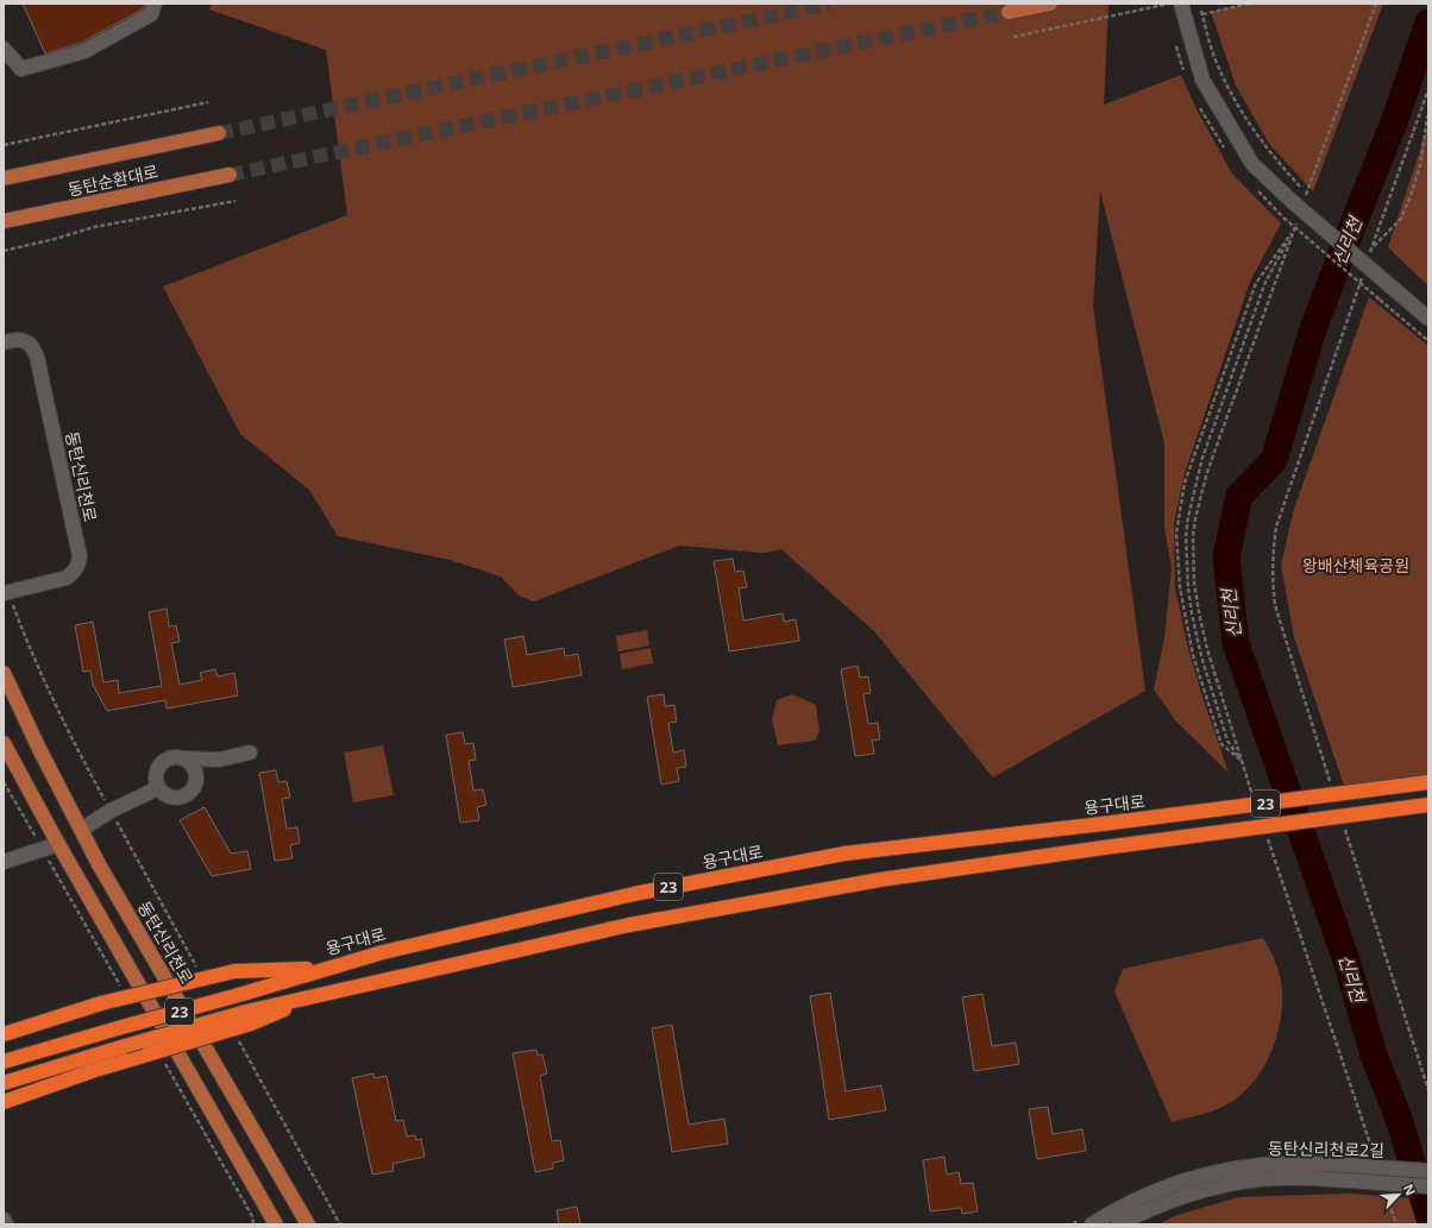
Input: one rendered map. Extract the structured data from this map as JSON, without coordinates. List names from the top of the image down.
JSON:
{
  "streets": {
    "highway": ["23", "용구대로"],
    "main road": ["동탄순환대로", "동탄신리천로"],
    "street": ["동탄신리천로2길"]
  },
  "water": ["신리천"],
  "parks": ["왕배산체육공원"],
  "north": "top right"
}
